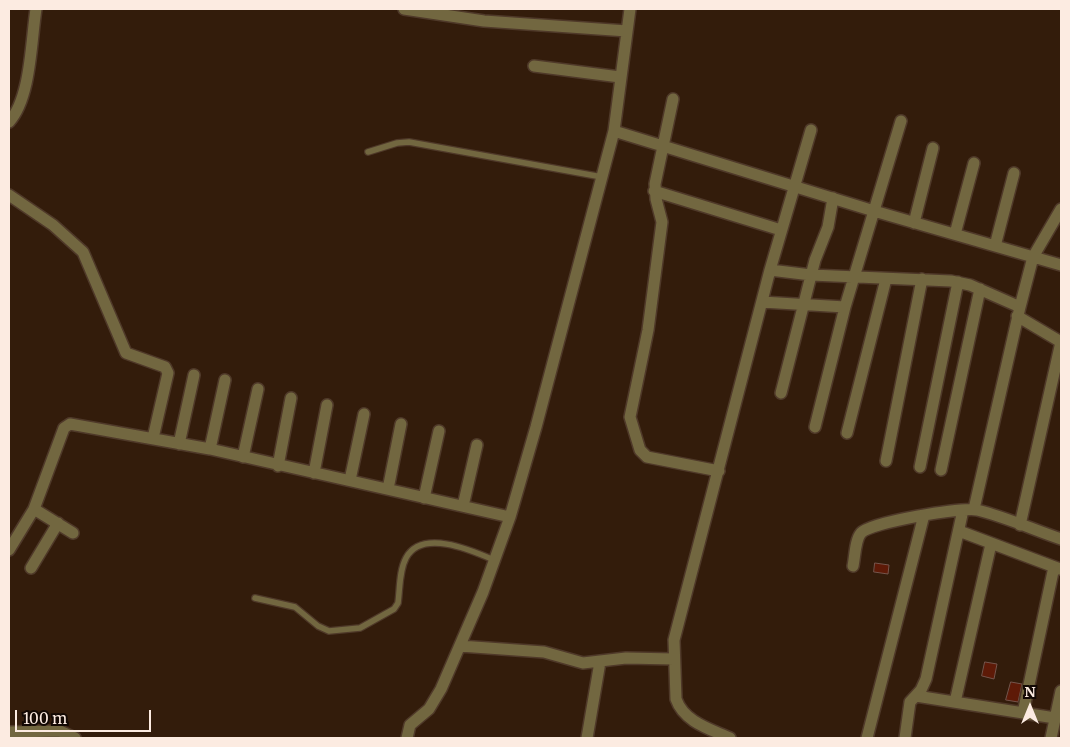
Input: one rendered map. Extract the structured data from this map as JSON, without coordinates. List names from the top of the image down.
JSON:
{
  "scale_bar": "100 m",
  "north": "top"
}
